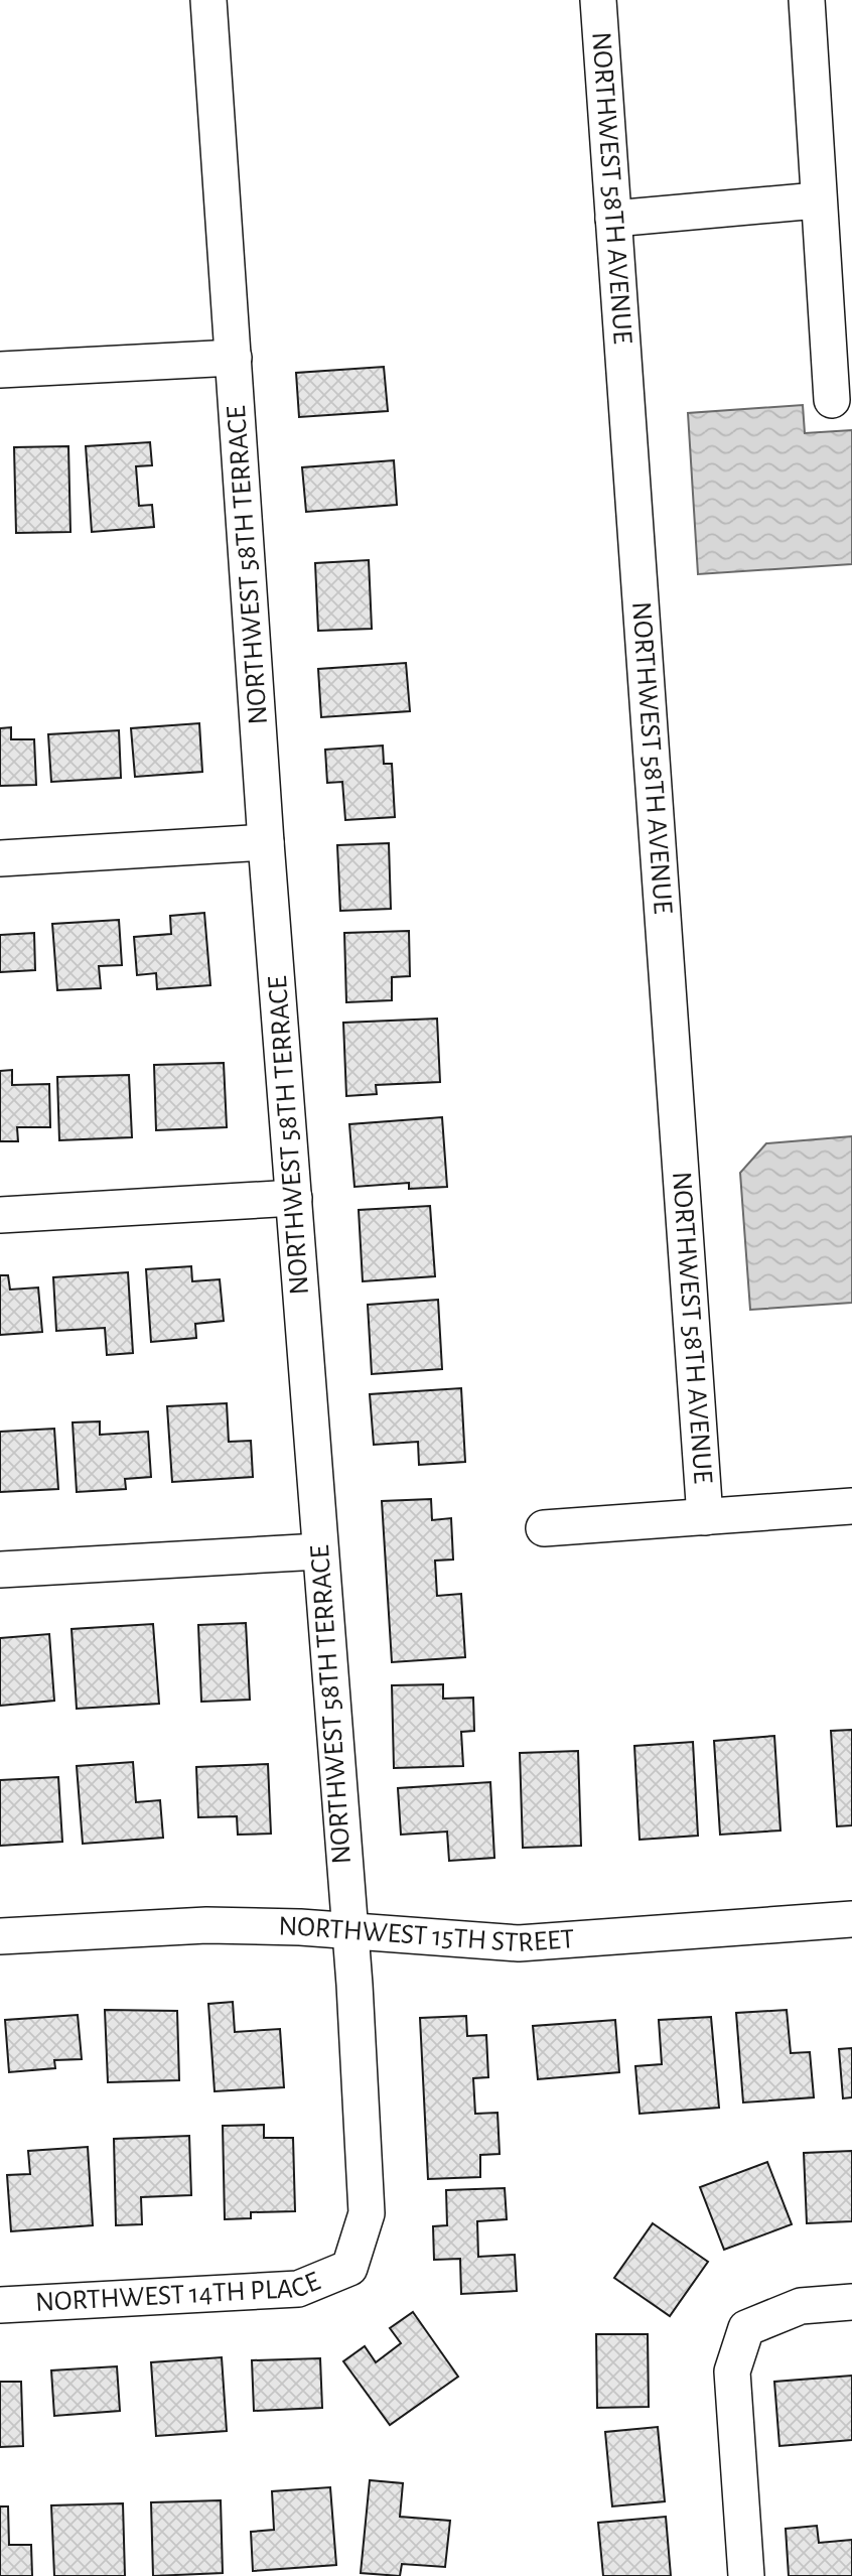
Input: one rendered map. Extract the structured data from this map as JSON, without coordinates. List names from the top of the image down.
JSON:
{
  "streets": {
    "street": [
      "NORTHWEST 58TH AVENUE",
      "NORTHWEST 58TH TERRACE",
      "NORTHWEST 15TH STREET",
      "NORTHWEST 14TH PLACE"
    ]
  },
  "crossings": [
    ["NORTHWEST 58TH TERRACE", "NORTHWEST 15TH STREET"],
    ["NORTHWEST 58TH TERRACE", "NORTHWEST 14TH PLACE"]
  ]
}
